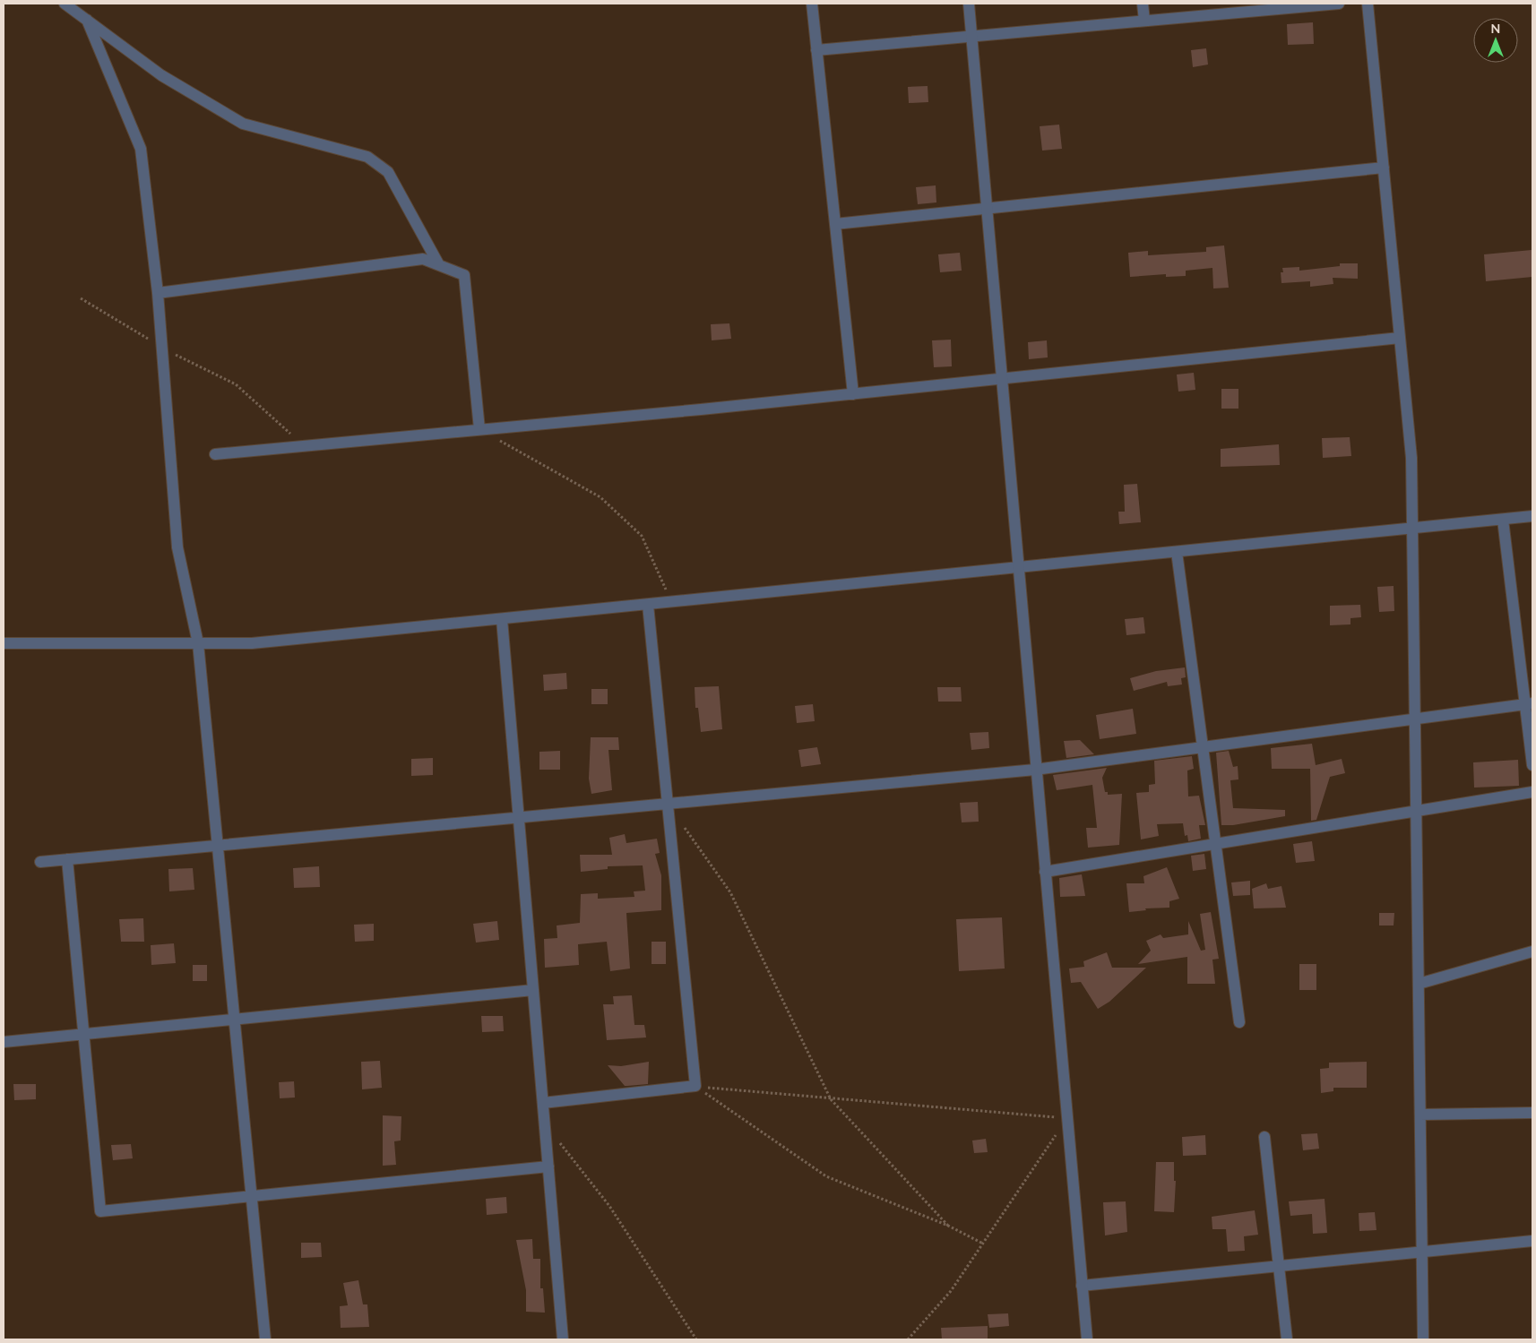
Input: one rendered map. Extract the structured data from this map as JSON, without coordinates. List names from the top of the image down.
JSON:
{
  "north": "top"
}
